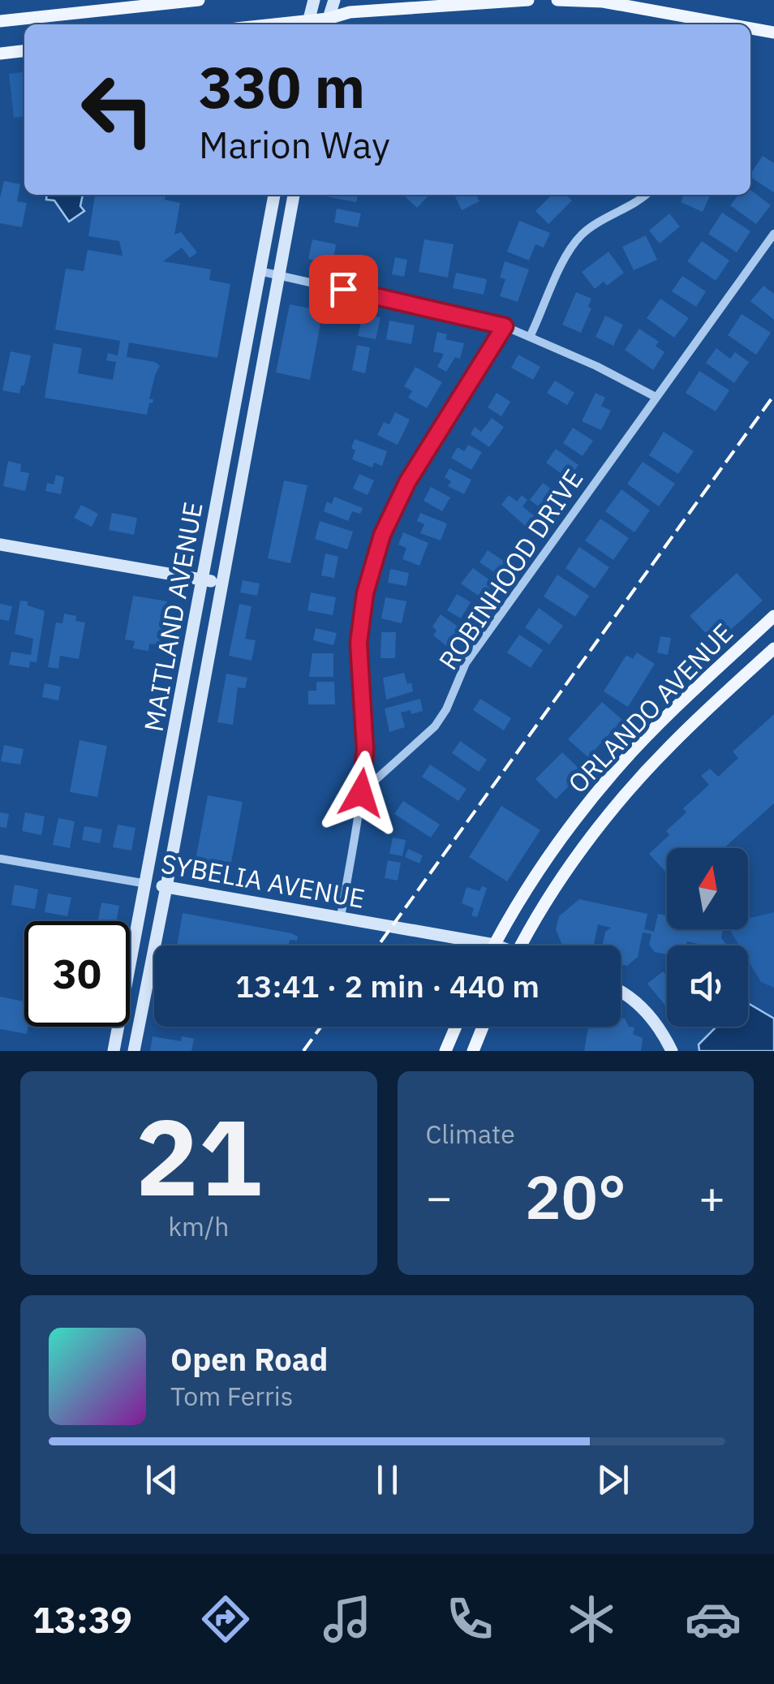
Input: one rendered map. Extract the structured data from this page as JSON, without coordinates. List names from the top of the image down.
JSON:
{
  "streets": {
    "main road": ["MAITLAND AVENUE", "ORLANDO AVENUE", "SYBELIA AVENUE"],
    "street": ["ROBINHOOD DRIVE"]
  },
  "crossings": [
    ["MAITLAND AVENUE", "SYBELIA AVENUE"],
    ["ORLANDO AVENUE", "SYBELIA AVENUE"]
  ],
  "north": "top",
  "page": {
    "turn": ["330 m", "Marion Way"],
    "limit": "30",
    "trip": "13:41 · 2 min · 440 m",
    "tile": [
      ["21", "km/h"],
      "Climate"
    ],
    "heat": ["−", "20°", "+"],
    "song": ["Open Road", "Tom Ferris"],
    "tabs": "13:39"
  }
}
